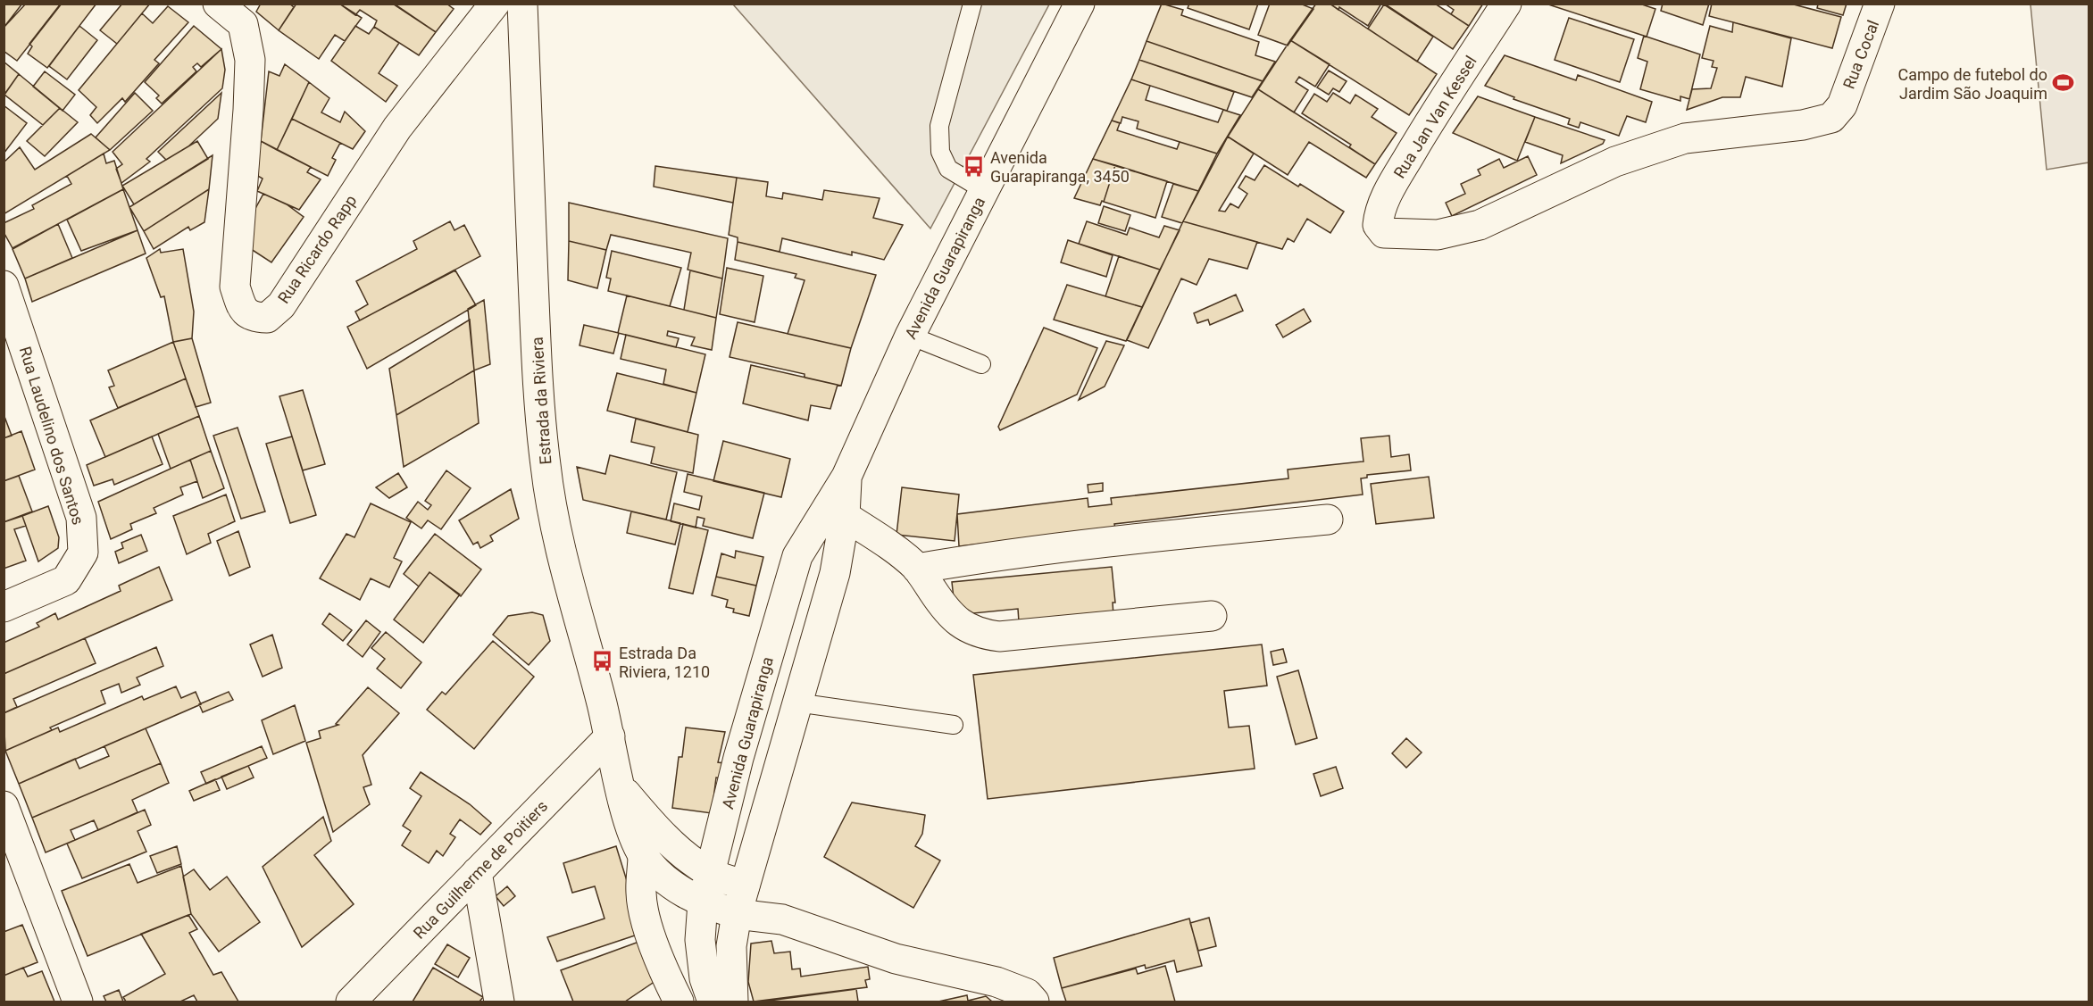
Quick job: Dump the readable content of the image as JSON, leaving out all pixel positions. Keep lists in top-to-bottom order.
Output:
{
  "streets": {
    "street": [
      "Rua Cocal",
      "Rua Jan Van Kessel",
      "Rua Ricardo Rapp",
      "Avenida Guarapiranga",
      "Estrada da Riviera",
      "Rua Laudelino dos Santos",
      "Rua Guilherme de Poitiers"
    ]
  },
  "crossings": [
    ["Rua Cocal", "Rua Jan Van Kessel"],
    ["Avenida Guarapiranga", "Estrada da Riviera"],
    ["Estrada da Riviera", "Rua Guilherme de Poitiers"]
  ],
  "places": {
    "sports": ["Campo de futebol do Jardim São Joaquim"],
    "bus stop": ["Avenida Guarapiranga, 3450", "Estrada Da Riviera, 1210"]
  }
}
